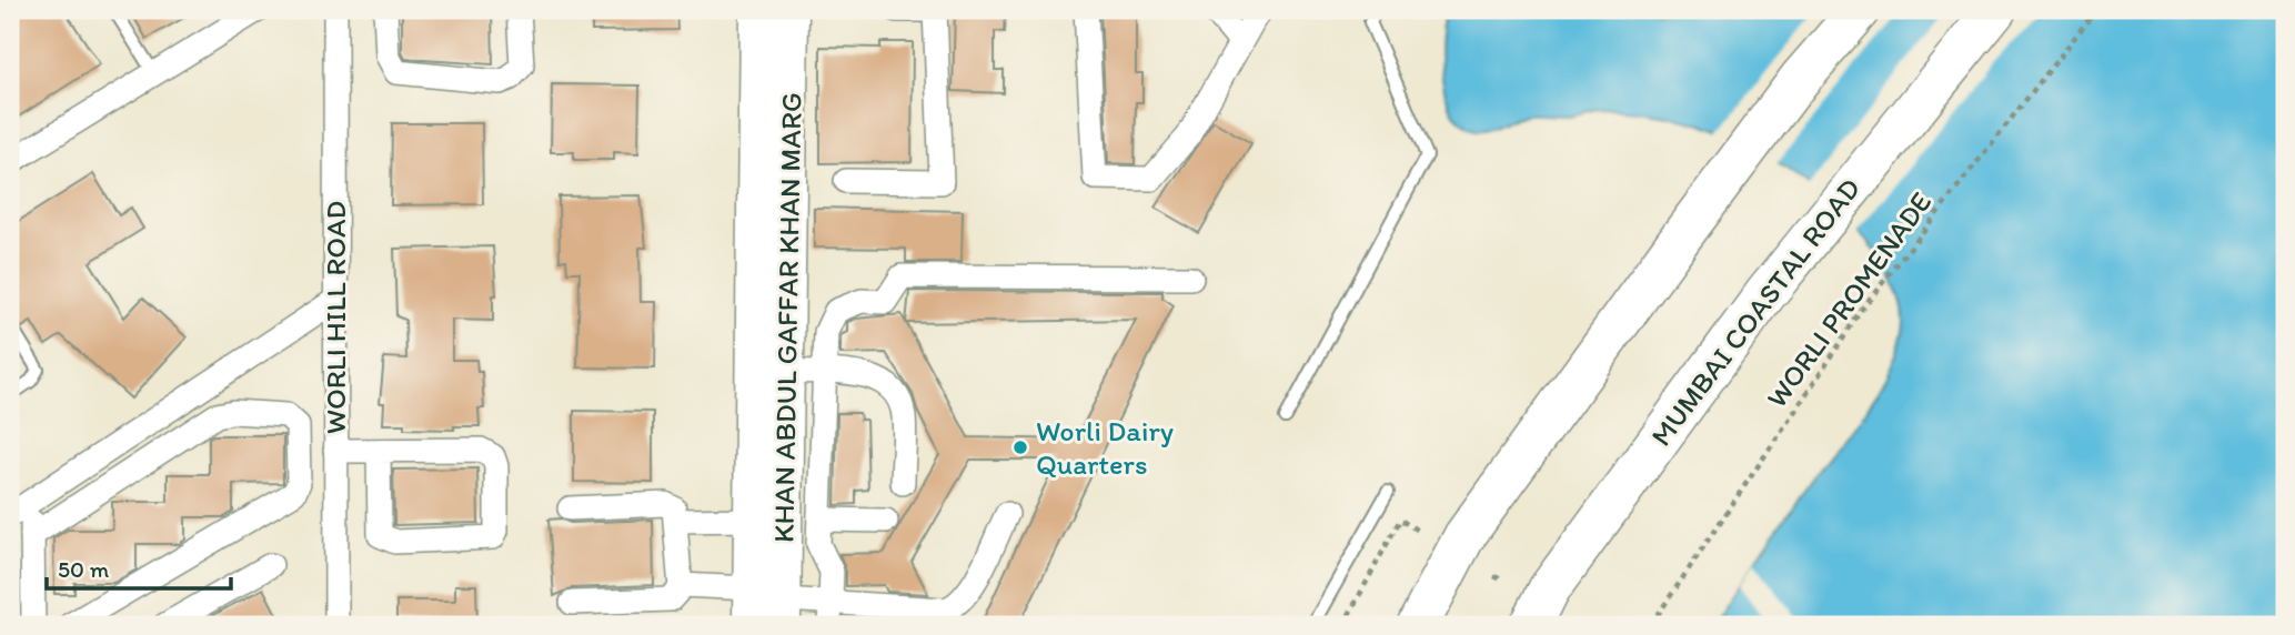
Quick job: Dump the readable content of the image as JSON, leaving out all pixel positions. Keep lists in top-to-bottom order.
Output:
{
  "streets": {
    "highway": ["MUMBAI COASTAL ROAD"],
    "main road": ["KHAN ABDUL GAFFAR KHAN MARG"],
    "street": ["WORLI HILL ROAD"],
    "path": ["WORLI PROMENADE"]
  },
  "places": ["Worli Dairy Quarters"],
  "scale_bar": "50 m"
}
